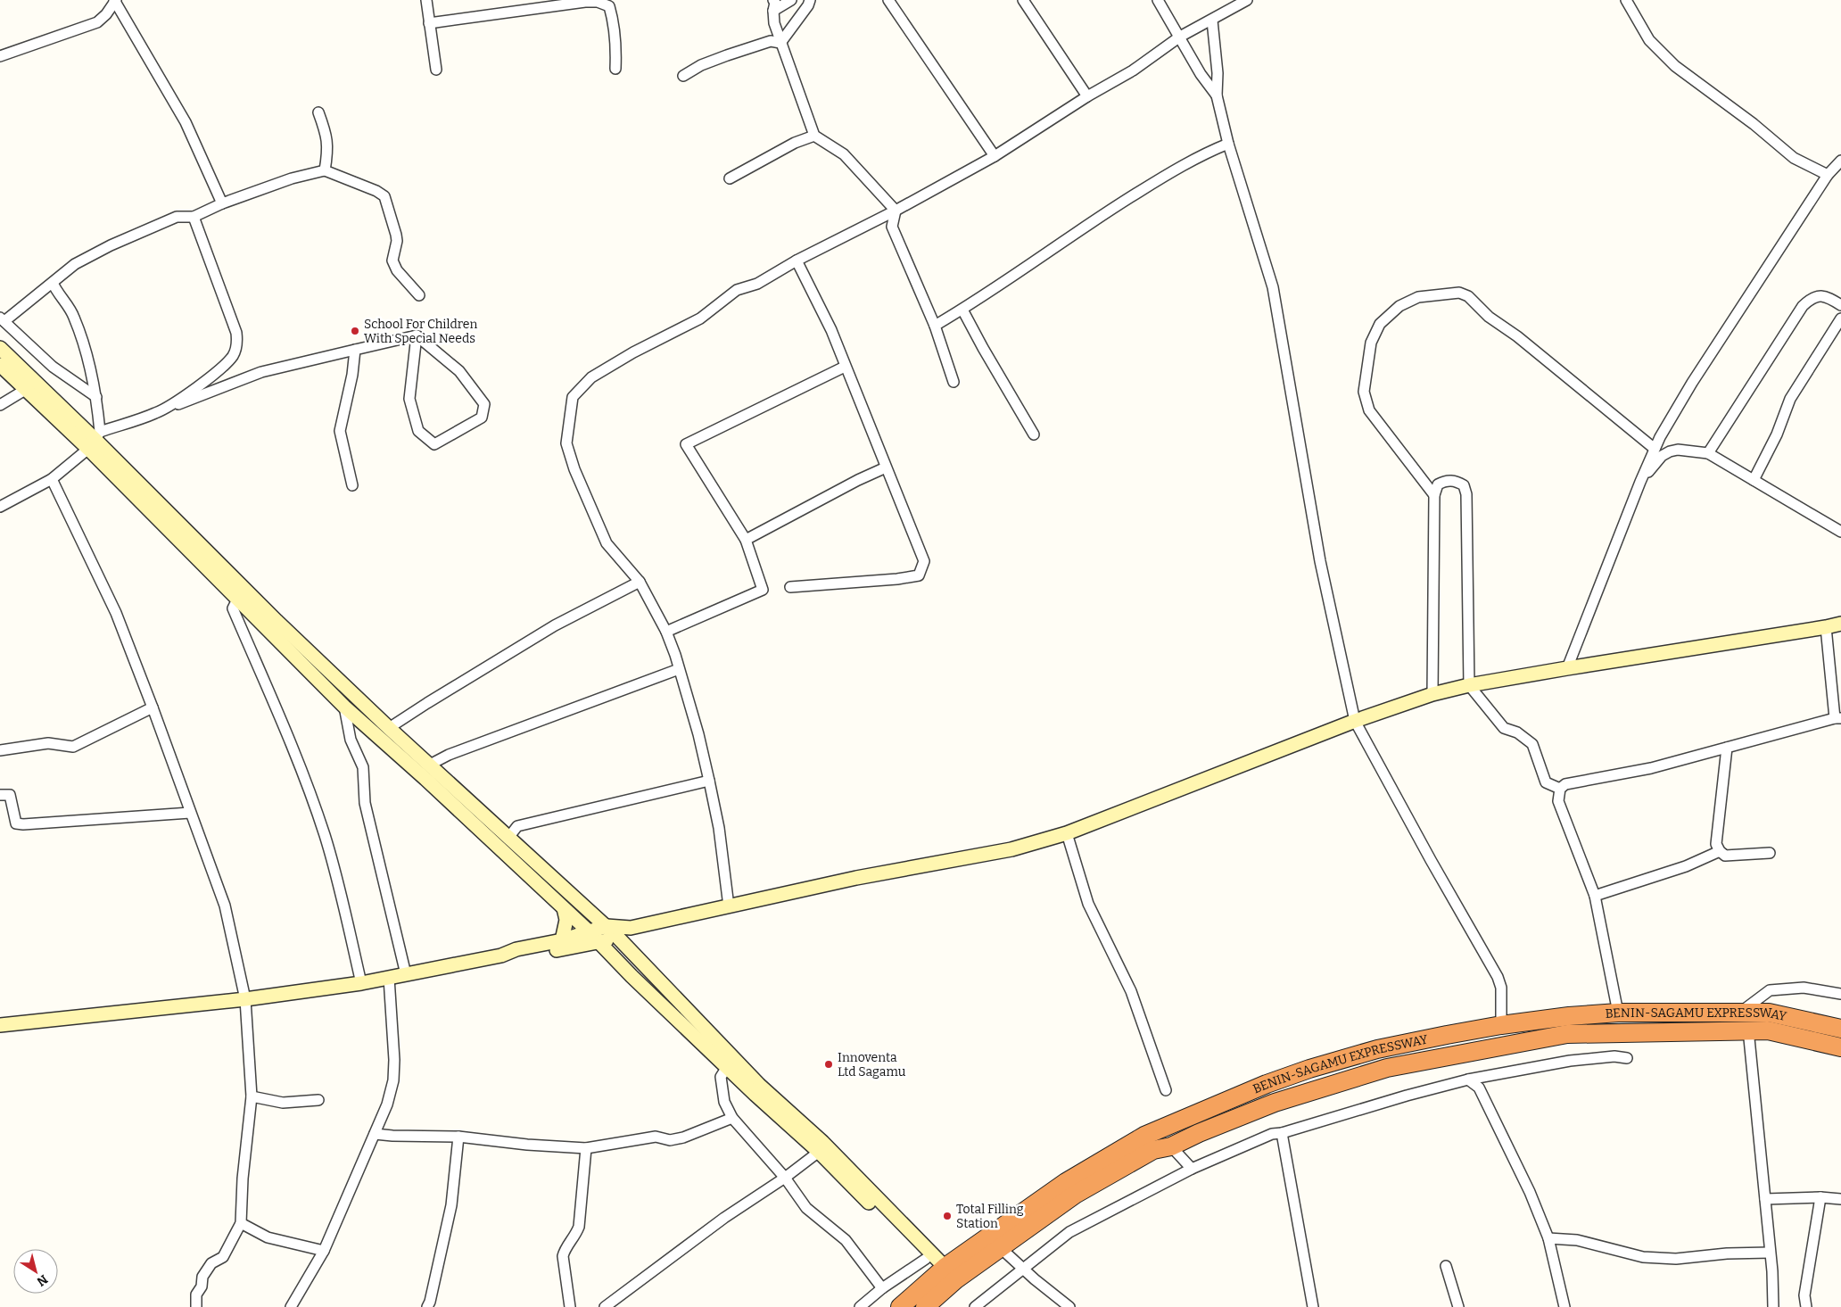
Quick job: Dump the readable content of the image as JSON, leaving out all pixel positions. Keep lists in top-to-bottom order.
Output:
{
  "streets": {
    "highway": ["BENIN-SAGAMU EXPRESSWAY"]
  },
  "places": ["School For Children With Special Needs", "Innoventa Ltd Sagamu", "Total Filling Station"],
  "north": "bottom right"
}
